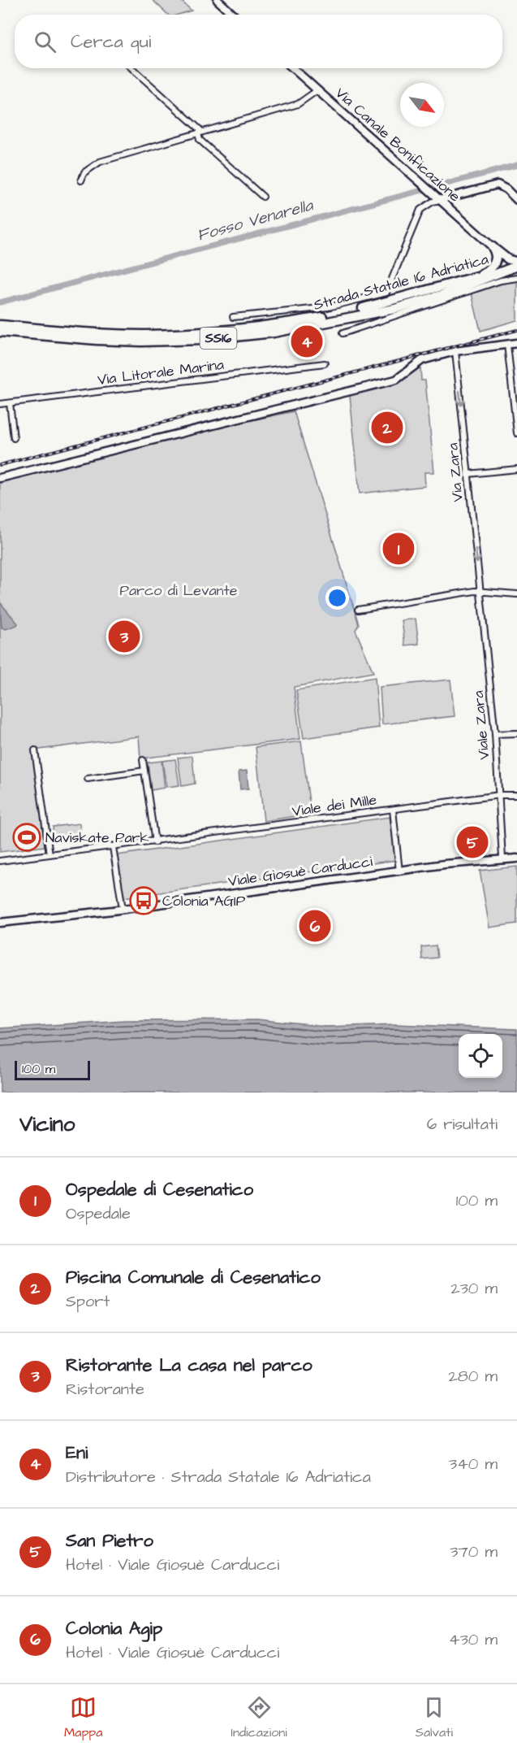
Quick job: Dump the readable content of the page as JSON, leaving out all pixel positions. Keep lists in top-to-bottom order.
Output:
{
  "streets": {
    "highway": ["Strada Statale 16 Adriatica", "SS16"],
    "street": [
      "Via Canale Bonificazione",
      "Via Litorale Marina",
      "Via Zara",
      "Viale Zara",
      "Viale dei Mille",
      "Viale Giosuè Carducci"
    ]
  },
  "crossings": [
    ["Via Zara", "Viale Zara"],
    ["Viale Zara", "Viale dei Mille"],
    ["Viale Zara", "Viale Giosuè Carducci"]
  ],
  "one_way": ["Via Zara"],
  "water": ["Fosso Venarella"],
  "parks": ["Parco di Levante"],
  "places": {
    "sports": ["Naviskate Park"],
    "bus stop": ["Colonia AGIP"]
  },
  "scale_bar": "100 m",
  "north": "bottom right",
  "page": {
    "search": "Cerca qui",
    "pins": [
      "4",
      "2",
      "1",
      "3",
      "5",
      "6"
    ],
    "scale": "100 m",
    "heading": ["Vicino", "6 risultati"],
    "list": [
      {
        "mark": "1",
        "name": "Ospedale di Cesenatico",
        "note": "Ospedale",
        "value": "100 m"
      },
      {
        "mark": "2",
        "name": "Piscina Comunale di Cesenatico",
        "note": "Sport",
        "value": "230 m"
      },
      {
        "mark": "3",
        "name": "Ristorante La casa nel parco",
        "note": "Ristorante",
        "value": "280 m"
      },
      {
        "mark": "4",
        "name": "Eni",
        "note": "Distributore · Strada Statale 16 Adriatica",
        "value": "340 m"
      },
      {
        "mark": "5",
        "name": "San Pietro",
        "note": "Hotel · Viale Giosuè Carducci",
        "value": "370 m"
      },
      {
        "mark": "6",
        "name": "Colonia Agip",
        "note": "Hotel · Viale Giosuè Carducci",
        "value": "430 m"
      }
    ],
    "nav": ["Mappa", "Indicazioni", "Salvati"]
  }
}
